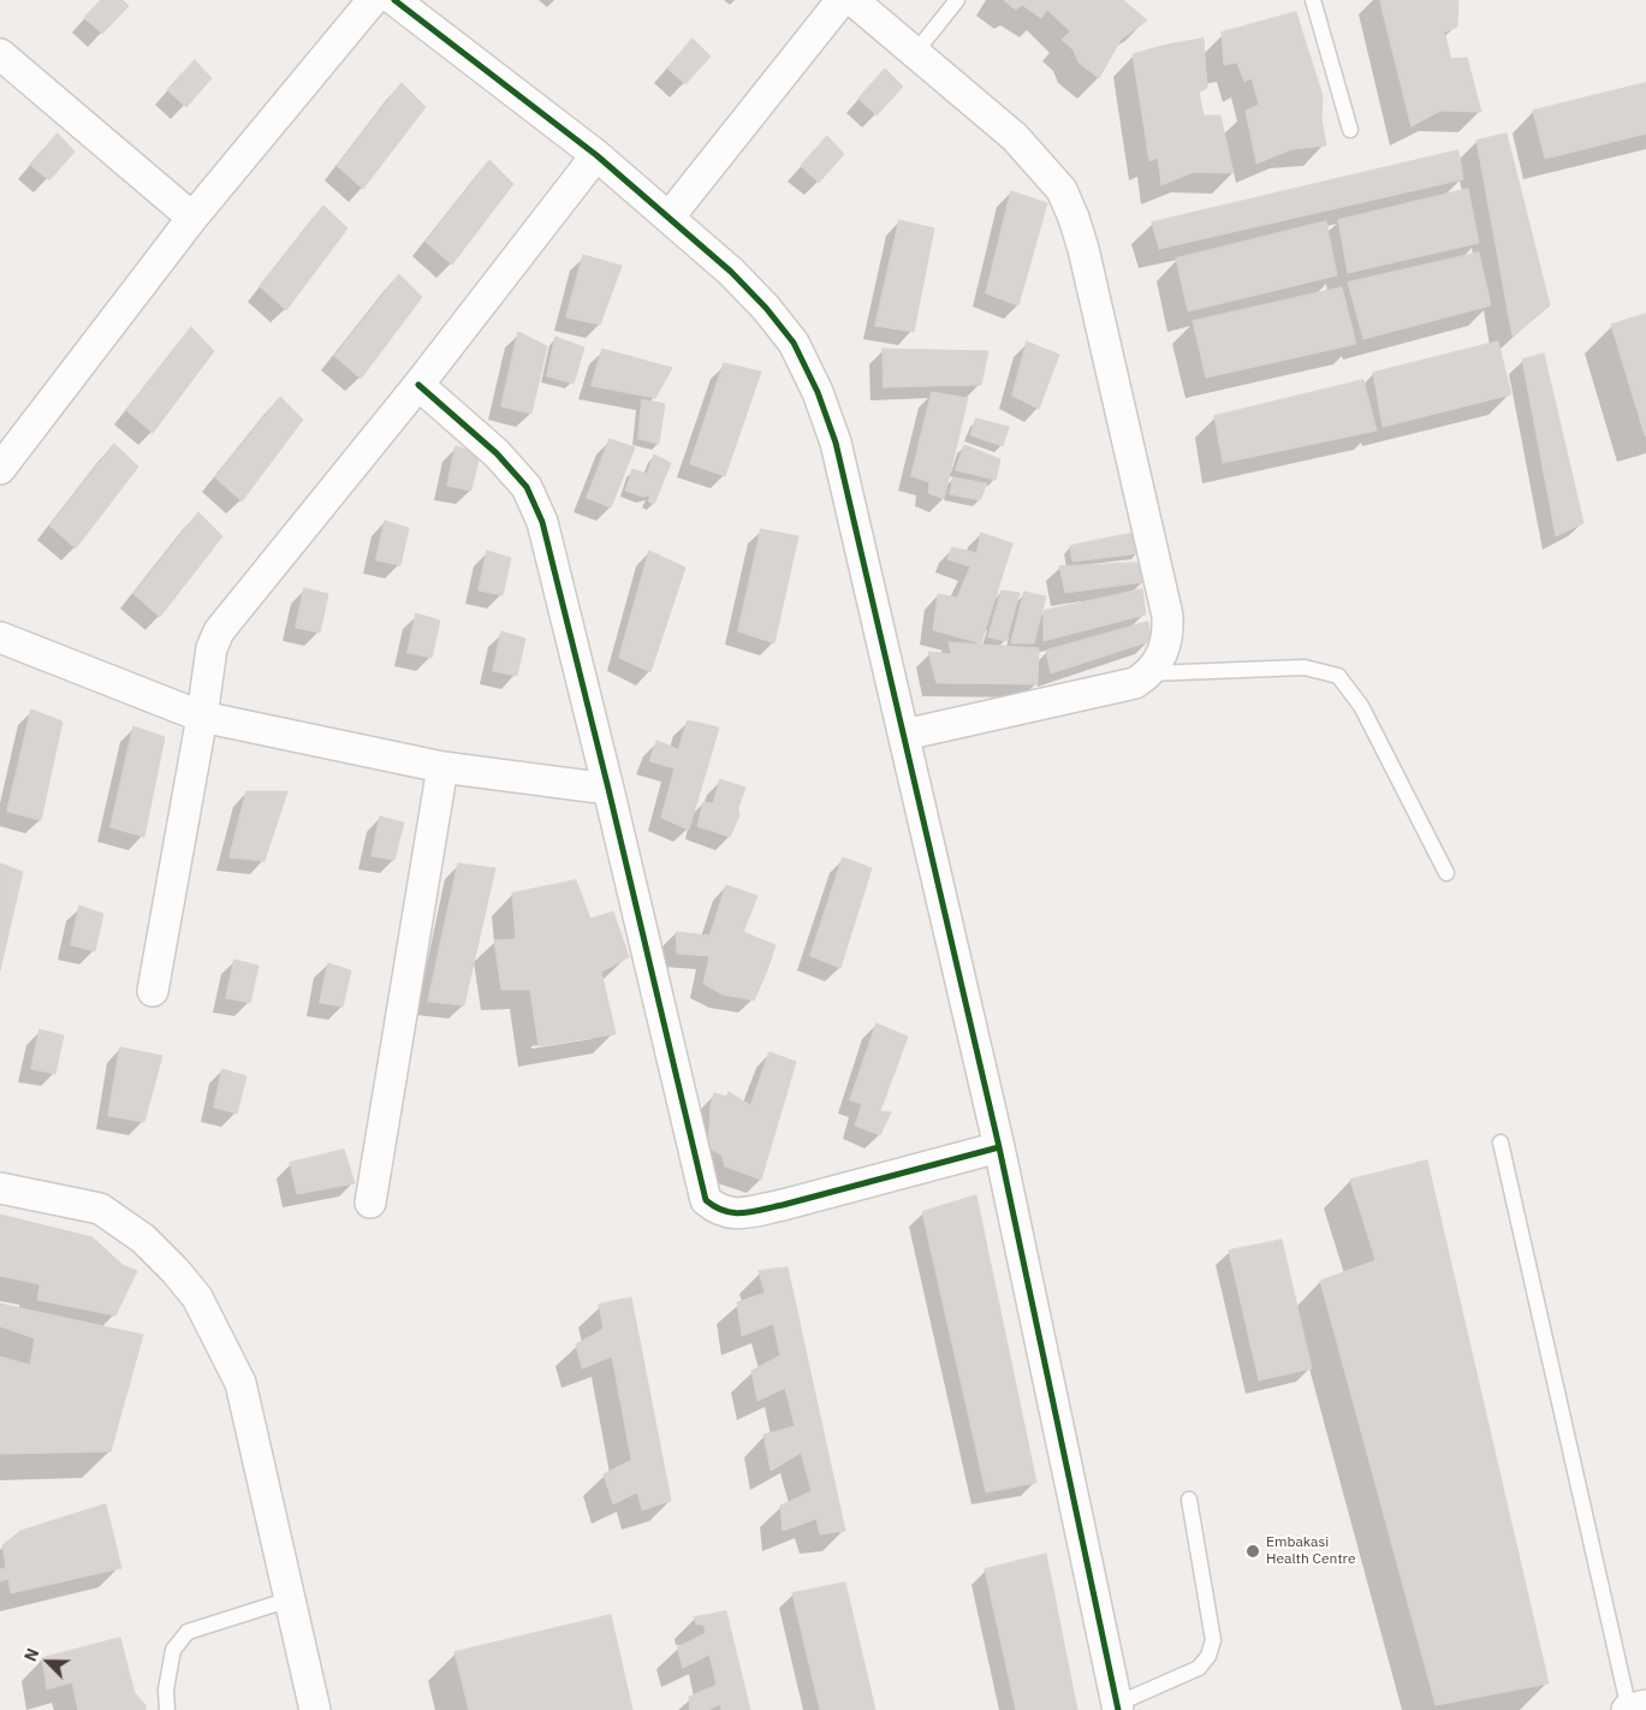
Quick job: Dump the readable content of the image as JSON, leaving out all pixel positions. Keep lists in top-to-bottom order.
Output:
{
  "places": ["Embakasi Health Centre"],
  "north": "top left"
}
